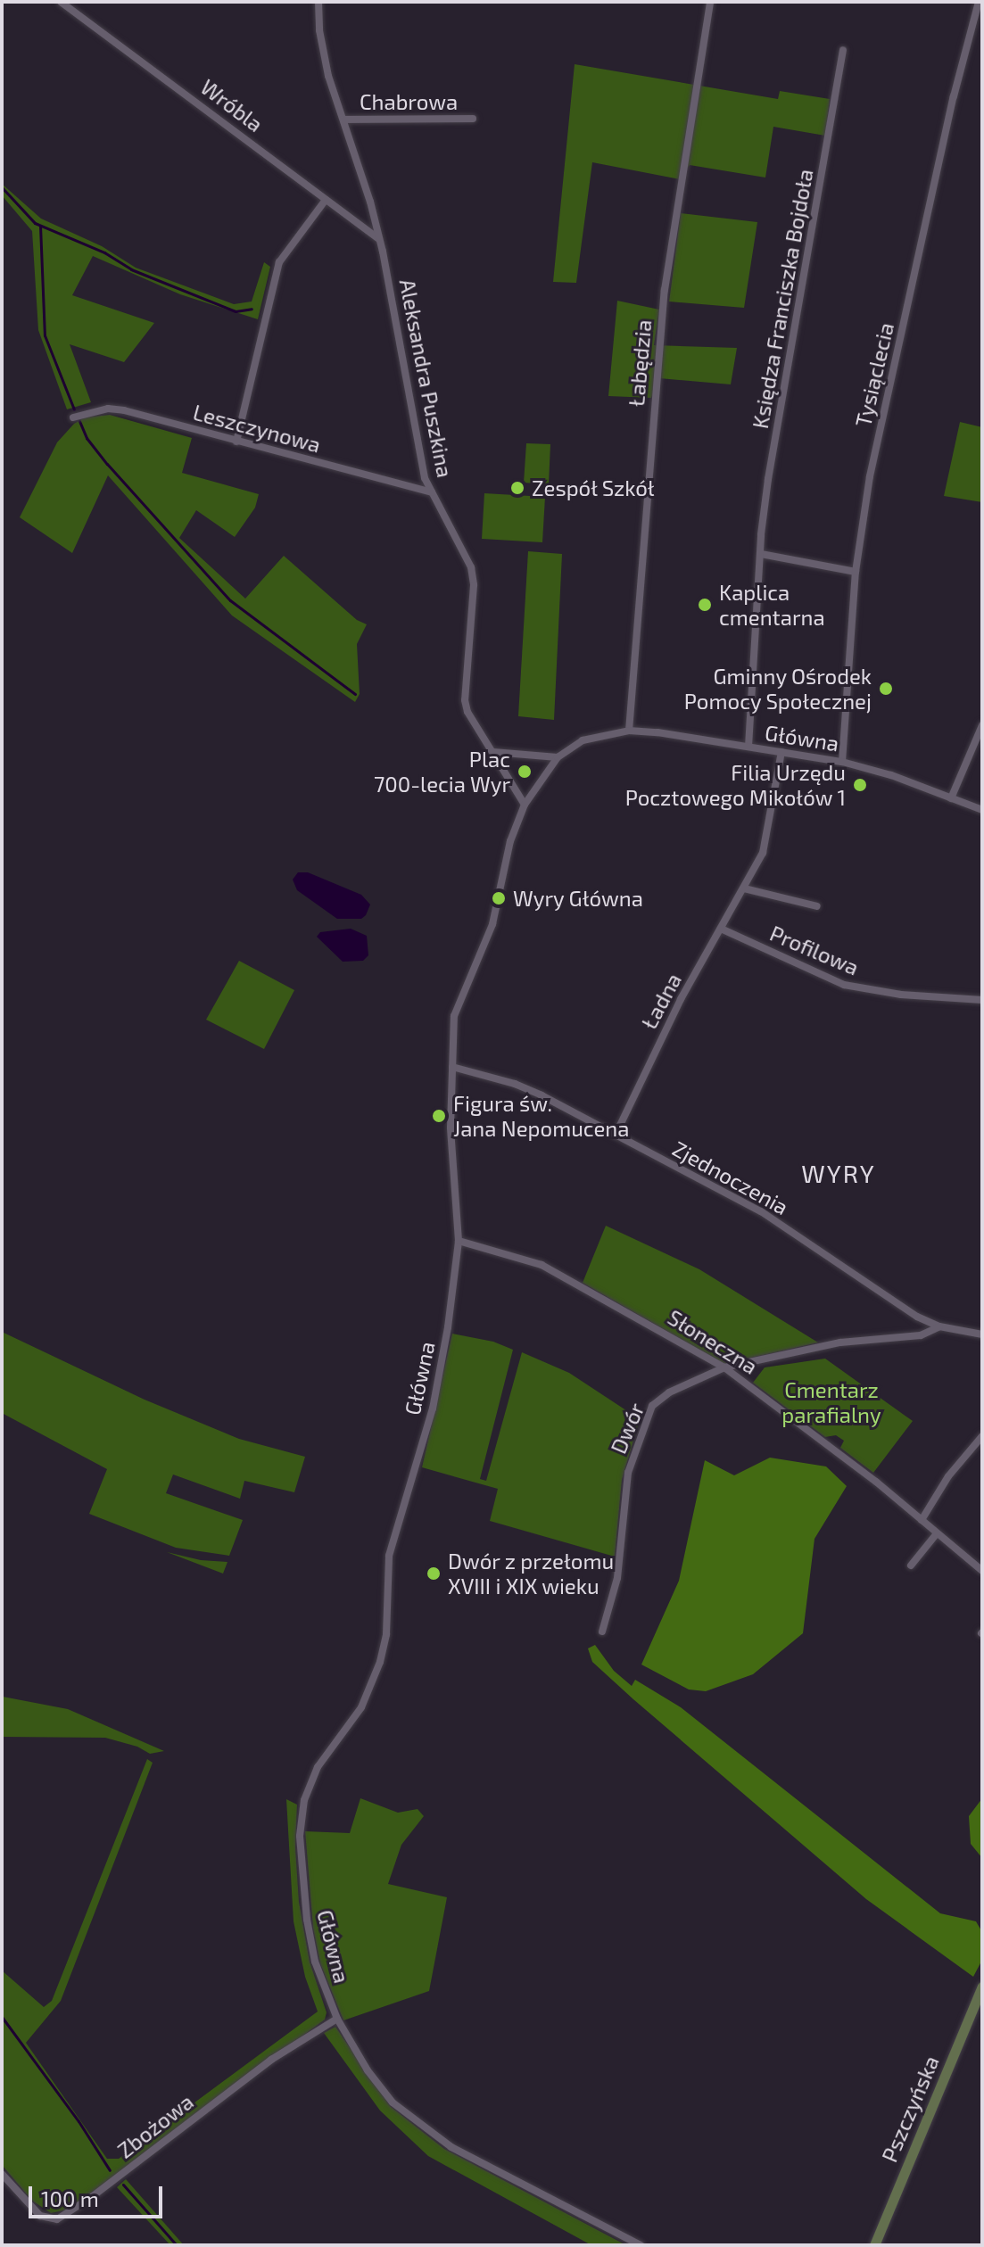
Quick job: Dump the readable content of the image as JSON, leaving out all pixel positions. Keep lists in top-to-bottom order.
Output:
{
  "streets": {
    "main road": ["Pszczyńska"],
    "street": [
      "Chabrowa",
      "Wróbla",
      "Księdza Franciszka Bojdoła",
      "Łabędzia",
      "Tysiąclecia",
      "Aleksandra Puszkina",
      "Leszczynowa",
      "Główna",
      "Profilowa",
      "Ładna",
      "Zjednoczenia",
      "Słoneczna",
      "Dwór",
      "Zbożowa"
    ]
  },
  "crossings": [
    ["Chabrowa", "Aleksandra Puszkina"],
    ["Wróbla", "Aleksandra Puszkina"],
    ["Księdza Franciszka Bojdoła", "Główna"],
    ["Łabędzia", "Główna"],
    ["Tysiąclecia", "Główna"],
    ["Aleksandra Puszkina", "Leszczynowa"],
    ["Aleksandra Puszkina", "Główna"],
    ["Główna", "Ładna"],
    ["Główna", "Zjednoczenia"],
    ["Główna", "Słoneczna"],
    ["Główna", "Zbożowa"],
    ["Profilowa", "Ładna"],
    ["Ładna", "Zjednoczenia"],
    ["Zjednoczenia", "Dwór"],
    ["Słoneczna", "Dwór"]
  ],
  "districts": ["WYRY"],
  "parks": ["Cmentarz parafialny"],
  "places": [
    "Zespół Szkół",
    "Kaplica cmentarna",
    "Gminny Ośrodek Pomocy Społecznej",
    "Plac 700-lecia Wyr",
    "Filia Urzędu Pocztowego Mikołów 1",
    "Wyry Główna",
    "Figura św. Jana Nepomucena",
    "Dwór z przełomu XVIII i XIX wieku"
  ],
  "scale_bar": "100 m"
}
